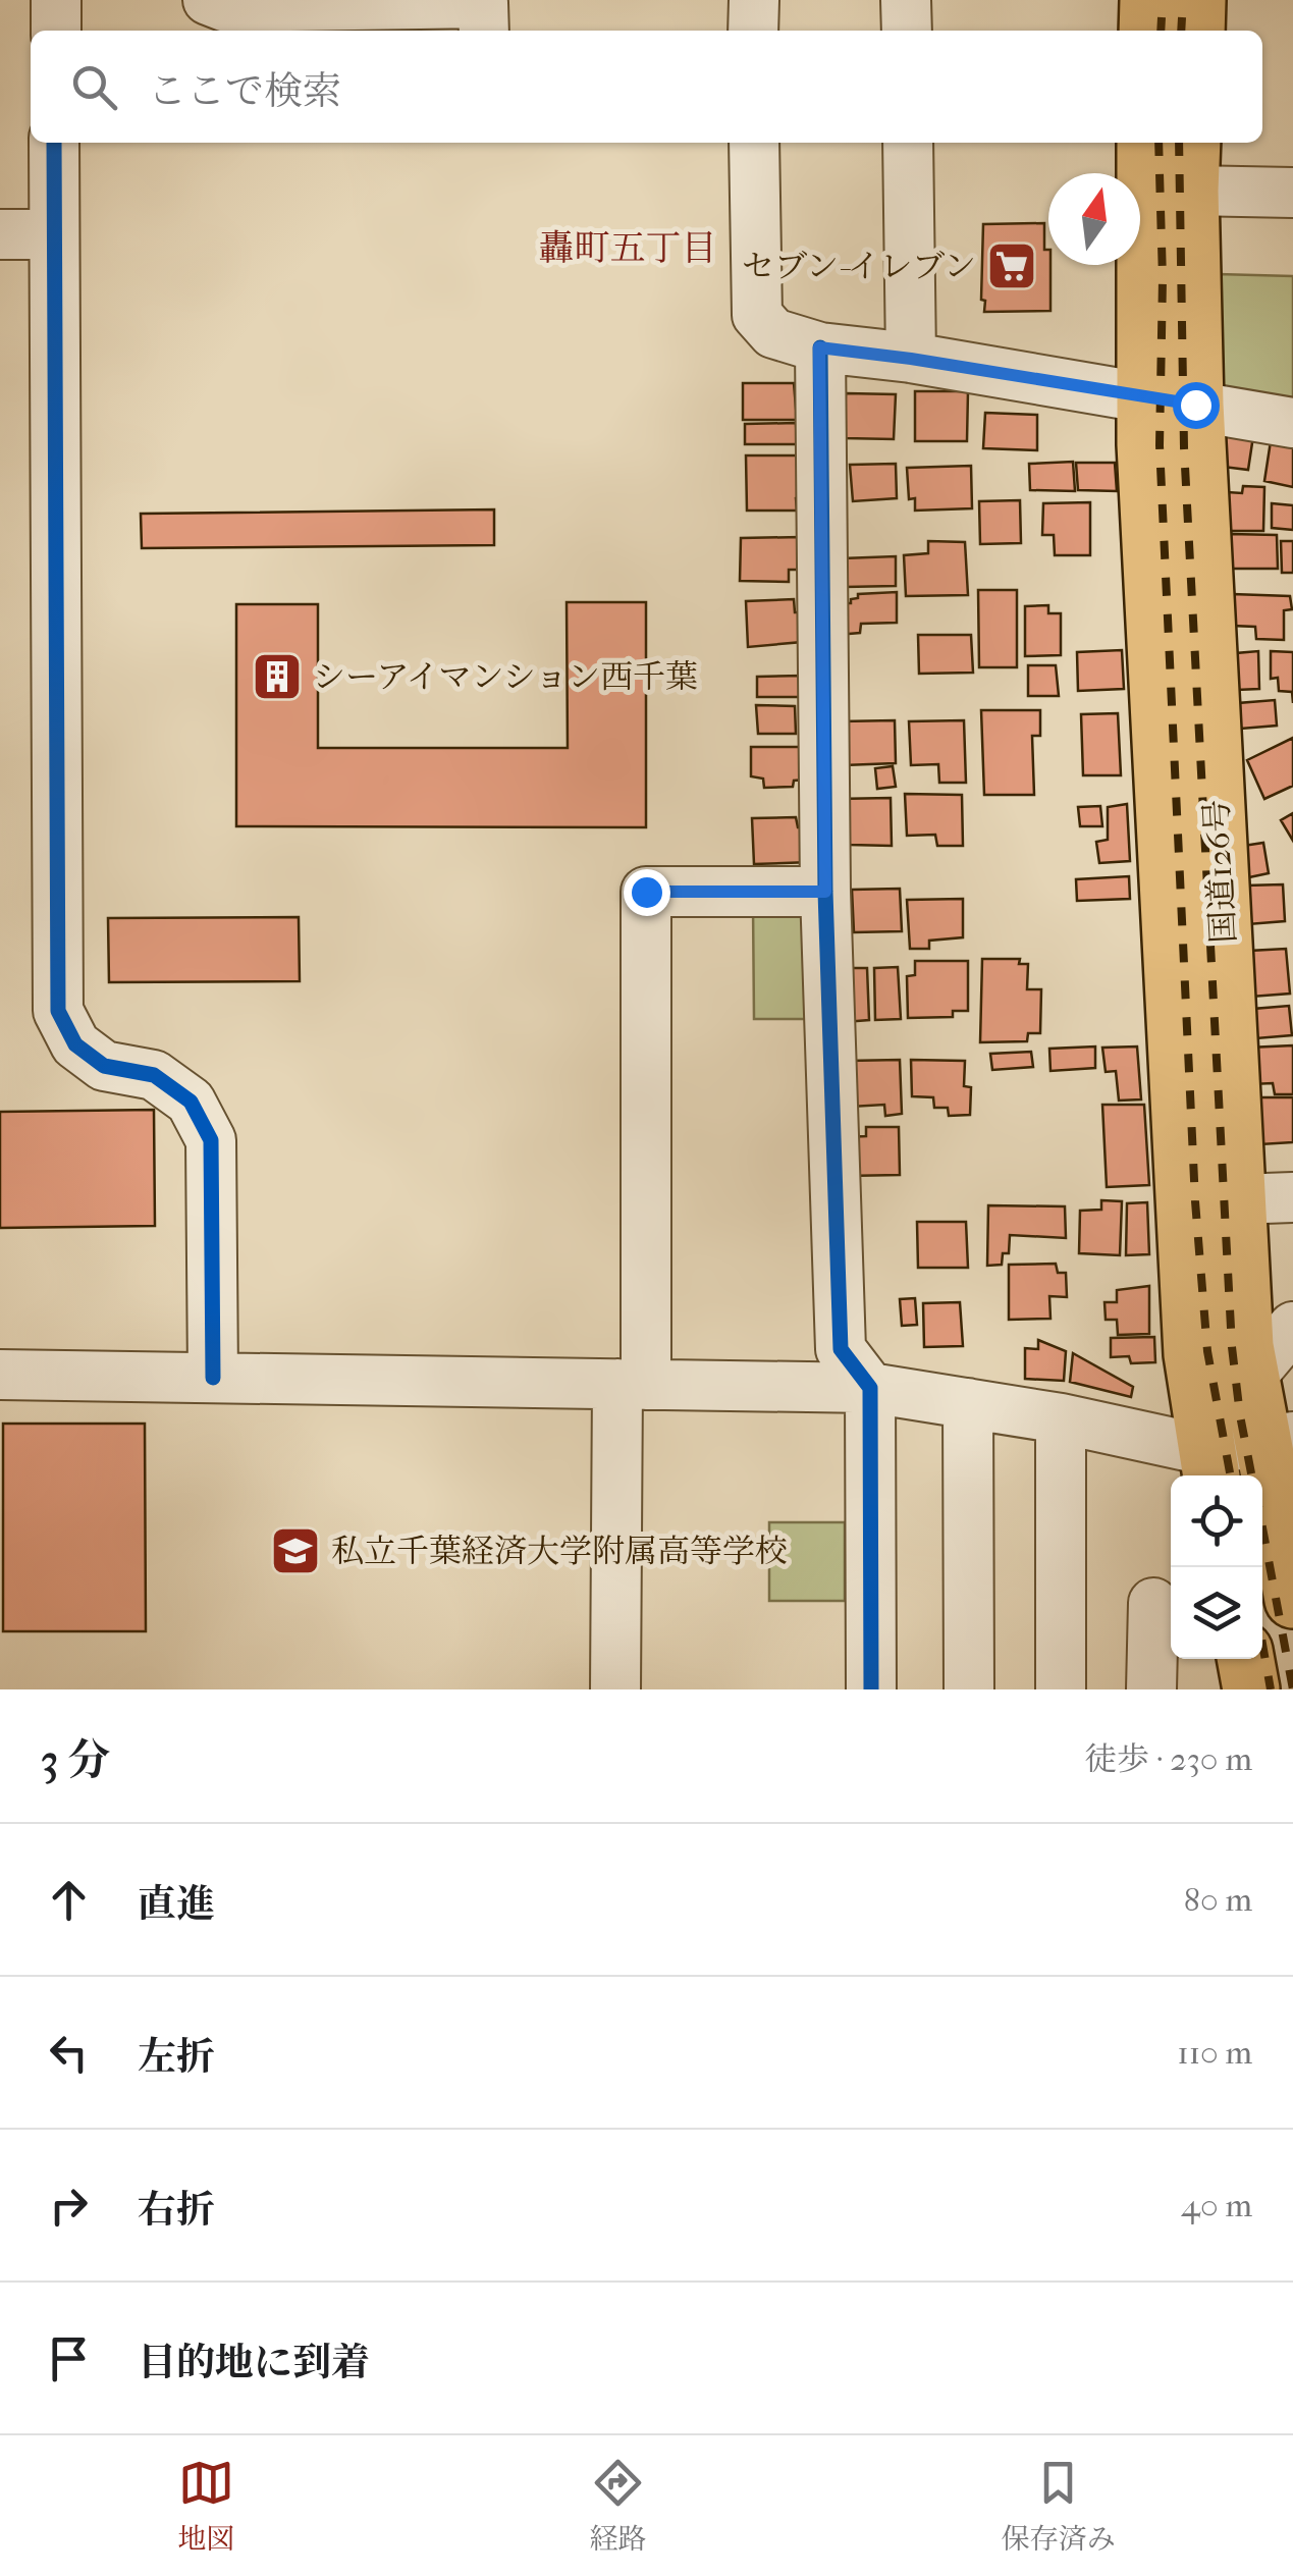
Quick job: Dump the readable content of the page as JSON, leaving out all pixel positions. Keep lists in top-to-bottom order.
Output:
{
  "streets": {
    "highway": ["国道126号"]
  },
  "districts": ["轟町五丁目"],
  "places": {
    "supermarket": ["セブン-イレブン"],
    "building": ["シーアイマンション西千葉"],
    "school or university": ["私立千葉経済大学附属高等学校"]
  },
  "north": "top",
  "page": {
    "search": "ここで検索",
    "heading": ["3 分", "徒歩 · 230 m"],
    "list": [
      ["直進", "80 m"],
      ["左折", "110 m"],
      ["右折", "40 m"],
      "目的地に到着"
    ],
    "nav": ["地図", "経路", "保存済み"]
  }
}
